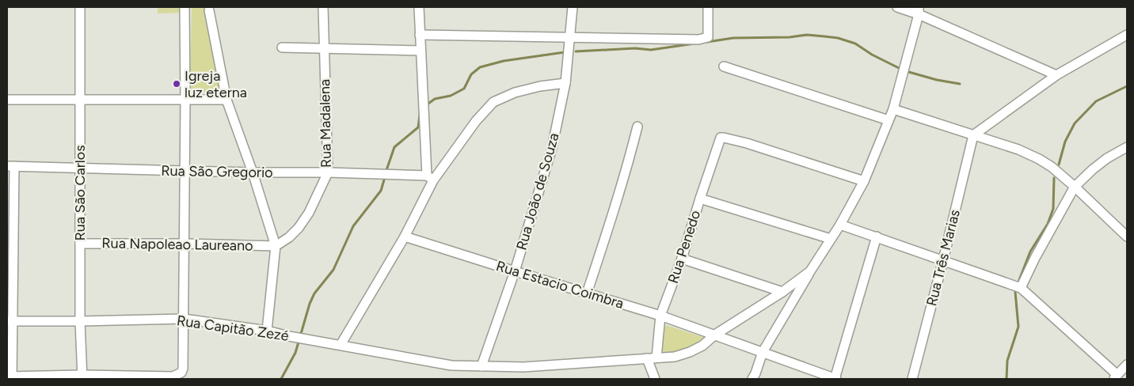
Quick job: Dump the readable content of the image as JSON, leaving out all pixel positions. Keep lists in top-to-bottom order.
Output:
{
  "streets": {
    "street": [
      "Rua Madalena",
      "Rua São Gregorio",
      "Rua João de Souza",
      "Rua São Carlos",
      "Rua Napoleao Laureano",
      "Rua Penedo",
      "Rua Três Marias",
      "Rua Estacio Coimbra",
      "Rua Capitão Zezé"
    ]
  },
  "crossings": [
    ["Rua Madalena", "Rua São Gregorio"],
    ["Rua Madalena", "Rua Napoleao Laureano"],
    ["Rua São Gregorio", "Rua São Carlos"],
    ["Rua João de Souza", "Rua Estacio Coimbra"],
    ["Rua João de Souza", "Rua Capitão Zezé"],
    ["Rua São Carlos", "Rua Napoleao Laureano"],
    ["Rua São Carlos", "Rua Capitão Zezé"],
    ["Rua Penedo", "Rua Estacio Coimbra"],
    ["Rua Penedo", "Rua Capitão Zezé"],
    ["Rua Estacio Coimbra", "Rua Capitão Zezé"]
  ],
  "places": ["Igreja luz eterna"]
}
